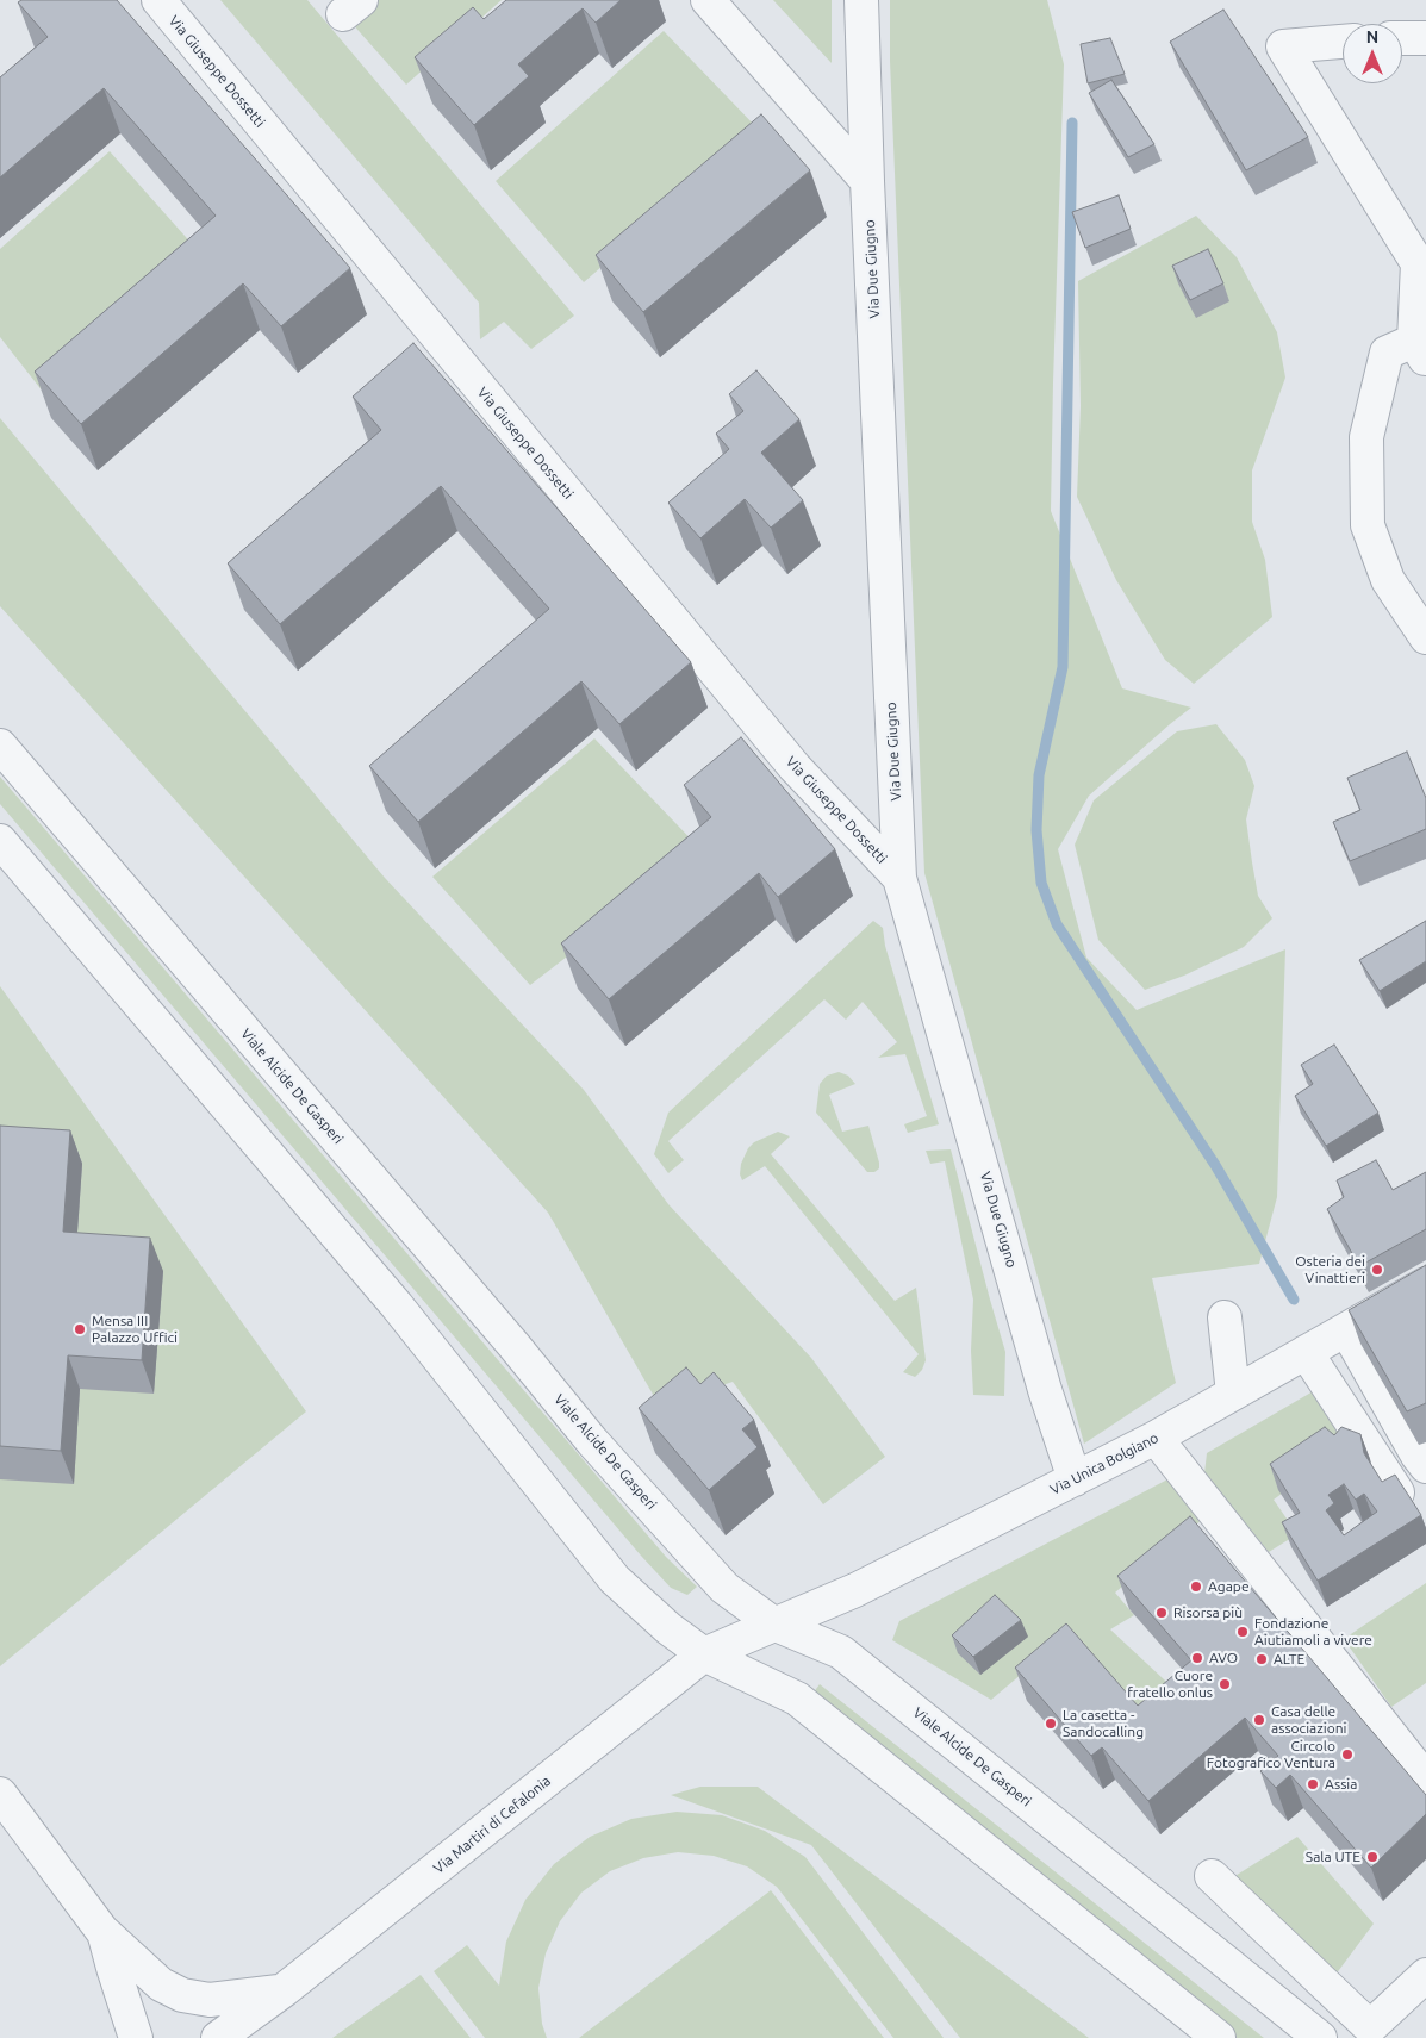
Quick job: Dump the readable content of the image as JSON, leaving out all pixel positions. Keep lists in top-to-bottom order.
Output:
{
  "streets": {
    "street": [
      "Via Giuseppe Dossetti",
      "Via Due Giugno",
      "Viale Alcide De Gasperi",
      "Via Unica Bolgiano",
      "Via Martiri di Cefalonia"
    ]
  },
  "crossings": [
    ["Via Giuseppe Dossetti", "Via Due Giugno"],
    ["Via Due Giugno", "Via Unica Bolgiano"],
    ["Viale Alcide De Gasperi", "Via Unica Bolgiano"],
    ["Viale Alcide De Gasperi", "Via Martiri di Cefalonia"],
    ["Via Unica Bolgiano", "Via Martiri di Cefalonia"]
  ],
  "places": [
    "Osteria dei Vinattieri",
    "Mensa III Palazzo Uffici",
    "Agape",
    "Risorsa più",
    "Fondazione Aiutiamoli a vivere",
    "AVO",
    "ALTE",
    "Cuore fratello onlus",
    "Casa delle associazioni",
    "La casetta - Sandocalling",
    "Circolo Fotografico Ventura",
    "Assia",
    "Sala UTE"
  ],
  "north": "top"
}
